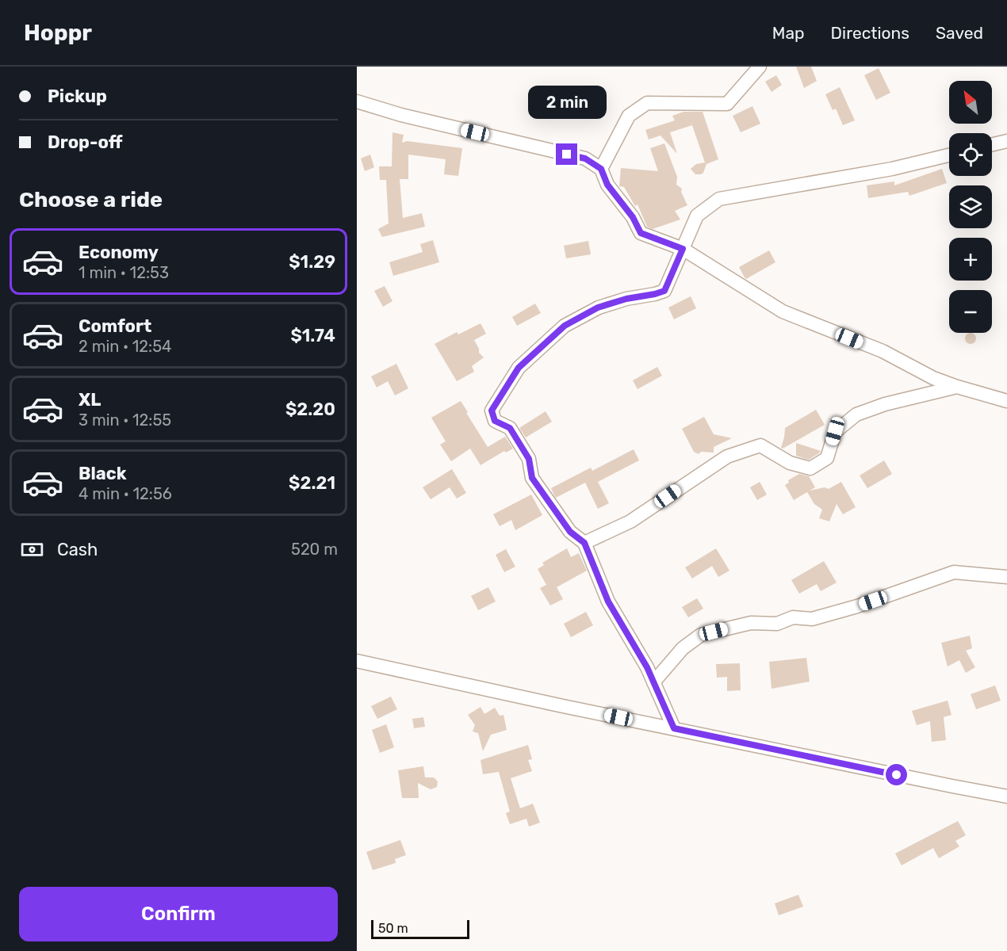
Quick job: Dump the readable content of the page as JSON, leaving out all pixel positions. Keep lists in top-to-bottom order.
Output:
{
  "scale_bar": "50 m",
  "north": "top left",
  "page": {
    "header": "Hoppr",
    "nav": ["Map", "Directions", "Saved"],
    "banner": ["Pickup", "Drop-off"],
    "map_buttons": ["+", "−"],
    "bubble": "2 min",
    "heading": "Choose a ride",
    "list": [
      {
        "name": "Economy",
        "note": "1 min · 12:53",
        "value": "$1.29"
      },
      {
        "name": "Comfort",
        "note": "2 min · 12:54",
        "value": "$1.74"
      },
      {
        "name": "XL",
        "note": "3 min · 12:55",
        "value": "$2.20"
      },
      {
        "name": "Black",
        "note": "4 min · 12:56",
        "value": "$2.21"
      }
    ],
    "pay": ["Cash", "520 m"],
    "buttons": "Confirm",
    "scale": "50 m"
  }
}
